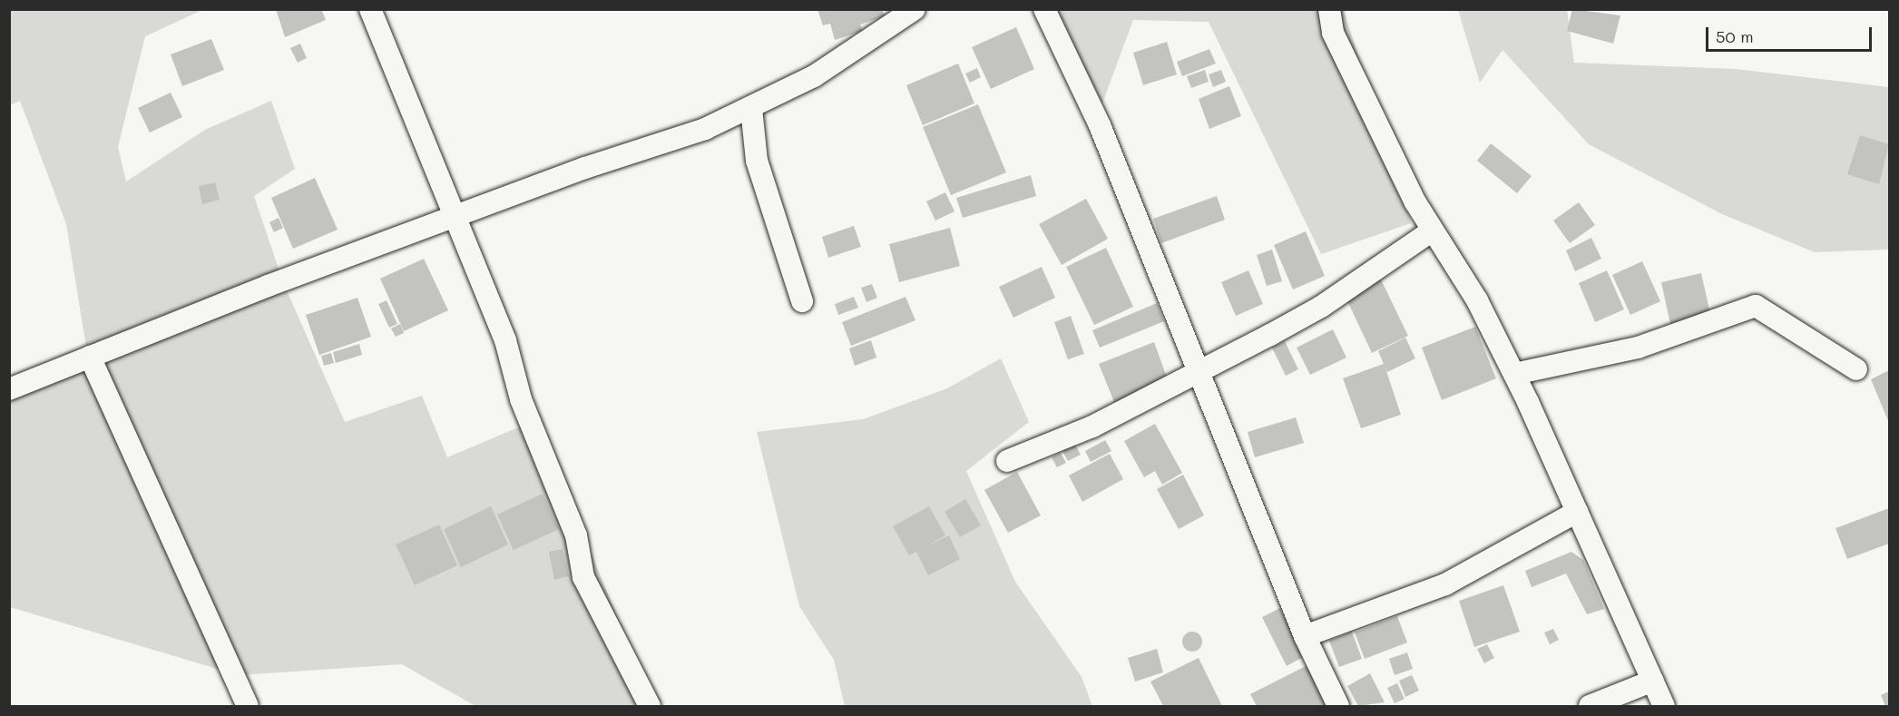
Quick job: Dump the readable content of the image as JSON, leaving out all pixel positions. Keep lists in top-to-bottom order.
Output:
{
  "scale_bar": "50 m"
}
